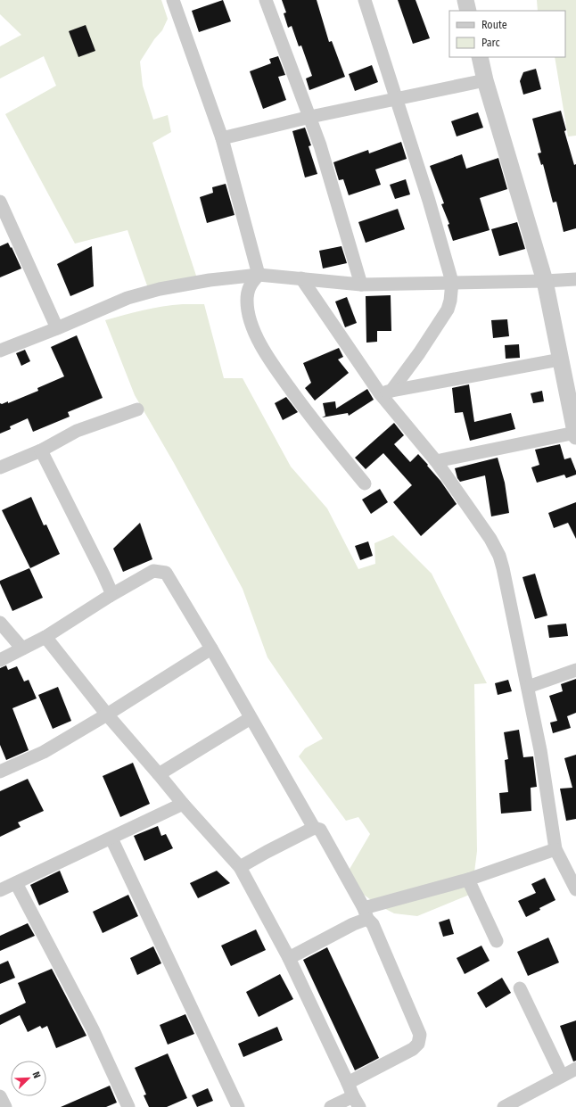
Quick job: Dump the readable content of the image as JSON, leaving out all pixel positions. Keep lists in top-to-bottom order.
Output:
{
  "legend": ["Route", "Parc"],
  "north": "top right"
}
